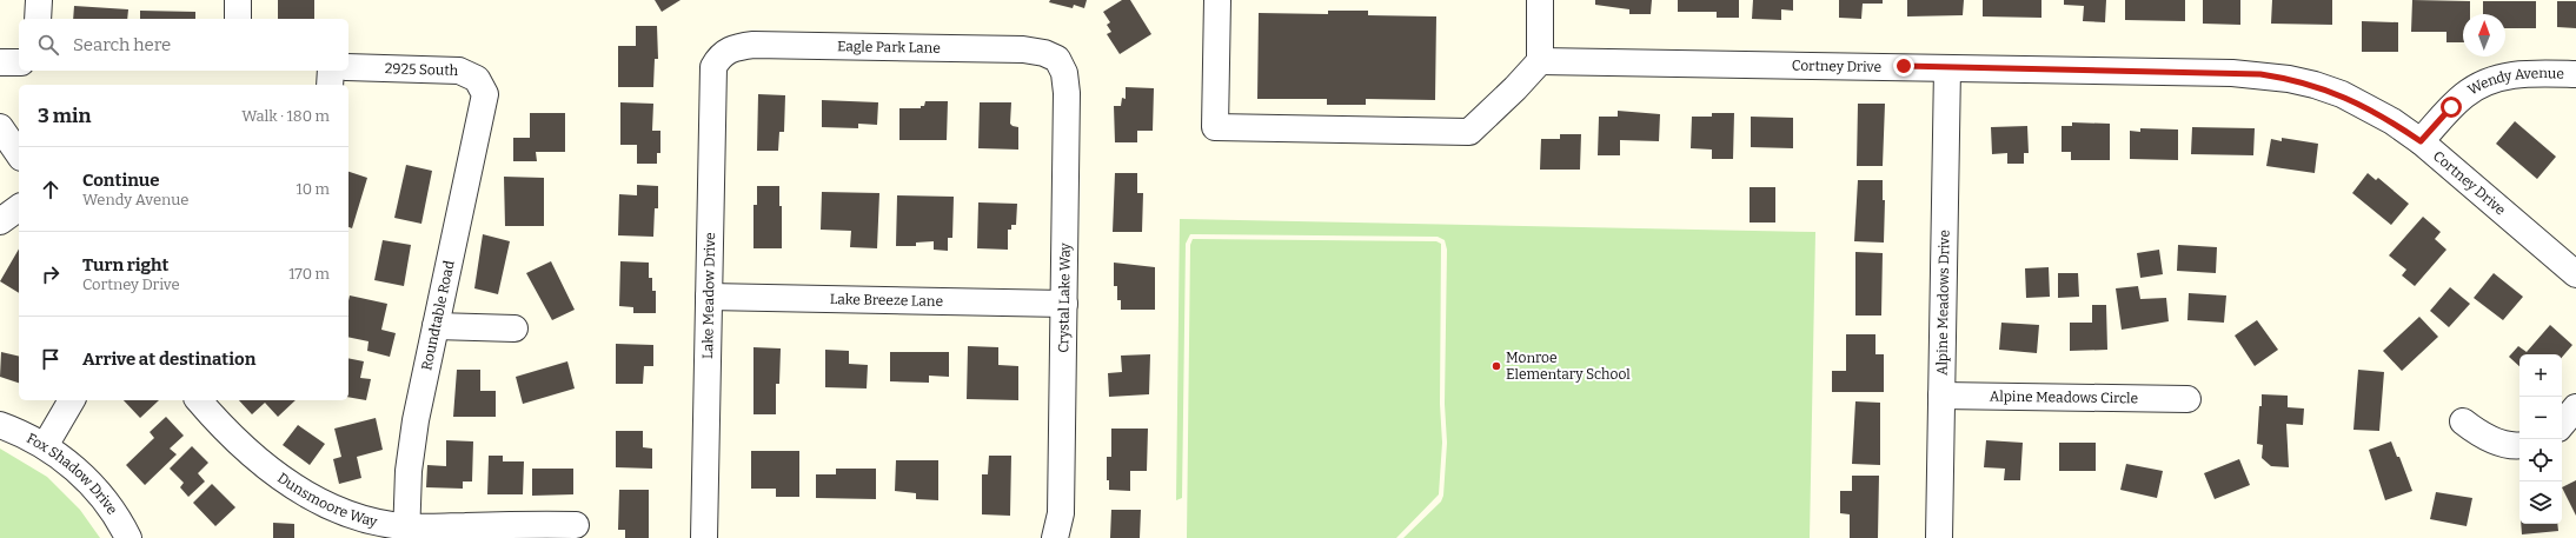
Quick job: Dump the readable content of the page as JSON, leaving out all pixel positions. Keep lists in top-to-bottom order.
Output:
{
  "streets": {
    "street": [
      "Eagle Park Lane",
      "Cortney Drive",
      "2925 South",
      "Wendy Avenue",
      "Lake Meadow Drive",
      "Crystal Lake Way",
      "Lake Breeze Lane",
      "Alpine Meadows Drive",
      "Roundtable Road",
      "Alpine Meadows Circle",
      "Fox Shadow Drive",
      "Dunsmoore Way"
    ]
  },
  "crossings": [
    ["Eagle Park Lane", "Lake Meadow Drive"],
    ["Eagle Park Lane", "Crystal Lake Way"],
    ["Cortney Drive", "Wendy Avenue"],
    ["Cortney Drive", "Alpine Meadows Drive"],
    ["2925 South", "Roundtable Road"],
    ["Lake Meadow Drive", "Lake Breeze Lane"],
    ["Crystal Lake Way", "Lake Breeze Lane"],
    ["Alpine Meadows Drive", "Alpine Meadows Circle"],
    ["Roundtable Road", "Dunsmoore Way"]
  ],
  "places": ["Monroe Elementary School"],
  "north": "top",
  "page": {
    "search": "Search here",
    "heading": ["3 min", "Walk · 180 m"],
    "list": [
      ["Continue", "Wendy Avenue", "10 m"],
      ["Turn right", "Cortney Drive", "170 m"],
      "Arrive at destination"
    ],
    "map_buttons": ["+", "−"]
  }
}
